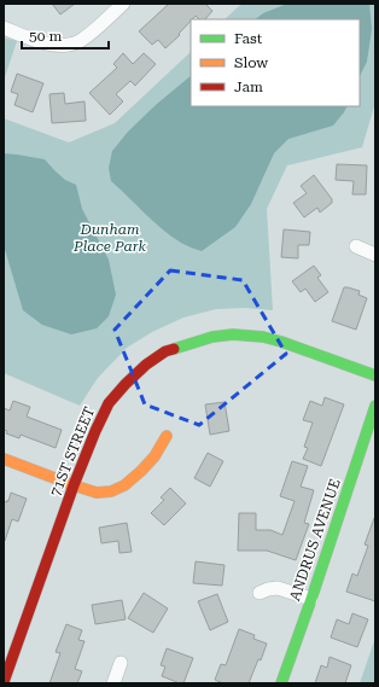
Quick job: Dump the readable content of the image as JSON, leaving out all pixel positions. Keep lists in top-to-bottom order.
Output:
{
  "streets": {
    "street": ["71ST STREET", "ANDRUS AVENUE"]
  },
  "parks": ["Dunham Place Park"],
  "legend": ["Fast", "Slow", "Jam"],
  "scale_bar": "50 m"
}
